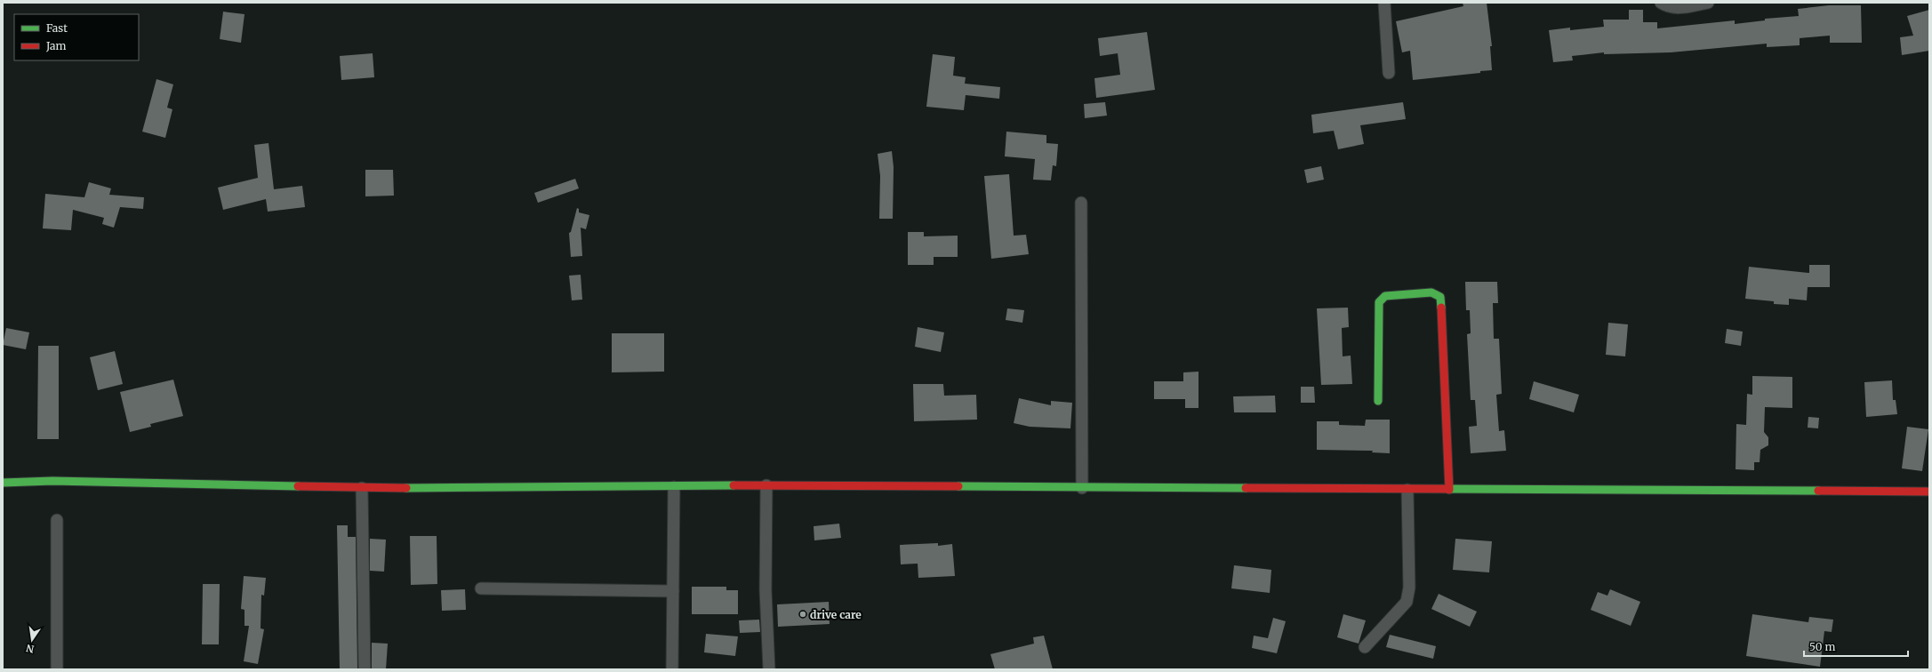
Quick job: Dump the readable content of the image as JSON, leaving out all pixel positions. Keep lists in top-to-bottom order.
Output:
{
  "places": ["drive care"],
  "legend": ["Fast", "Jam"],
  "scale_bar": "50 m",
  "north": "bottom"
}
